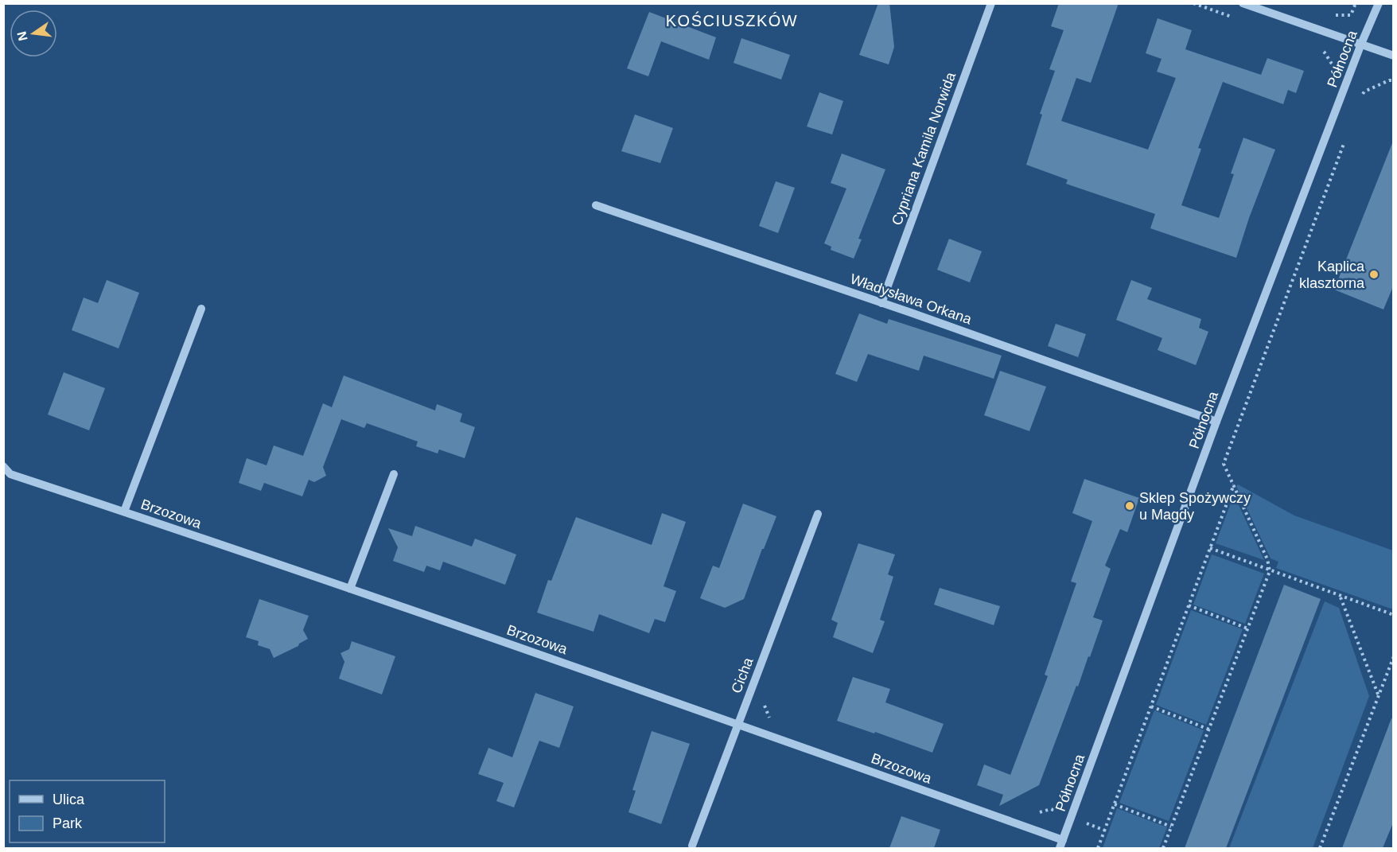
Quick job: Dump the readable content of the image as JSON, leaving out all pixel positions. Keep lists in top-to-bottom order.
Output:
{
  "streets": {
    "street": [
      "Północna",
      "Cypriana Kamila Norwida",
      "Władysława Orkana",
      "Brzozowa",
      "Cicha"
    ]
  },
  "crossings": [
    ["Północna", "Władysława Orkana"],
    ["Północna", "Brzozowa"],
    ["Cypriana Kamila Norwida", "Władysława Orkana"],
    ["Brzozowa", "Cicha"]
  ],
  "districts": ["KOŚCIUSZKÓW"],
  "places": ["Kaplica klasztorna", "Sklep Spożywczy u Magdy"],
  "legend": ["Ulica", "Park"],
  "north": "left"
}
